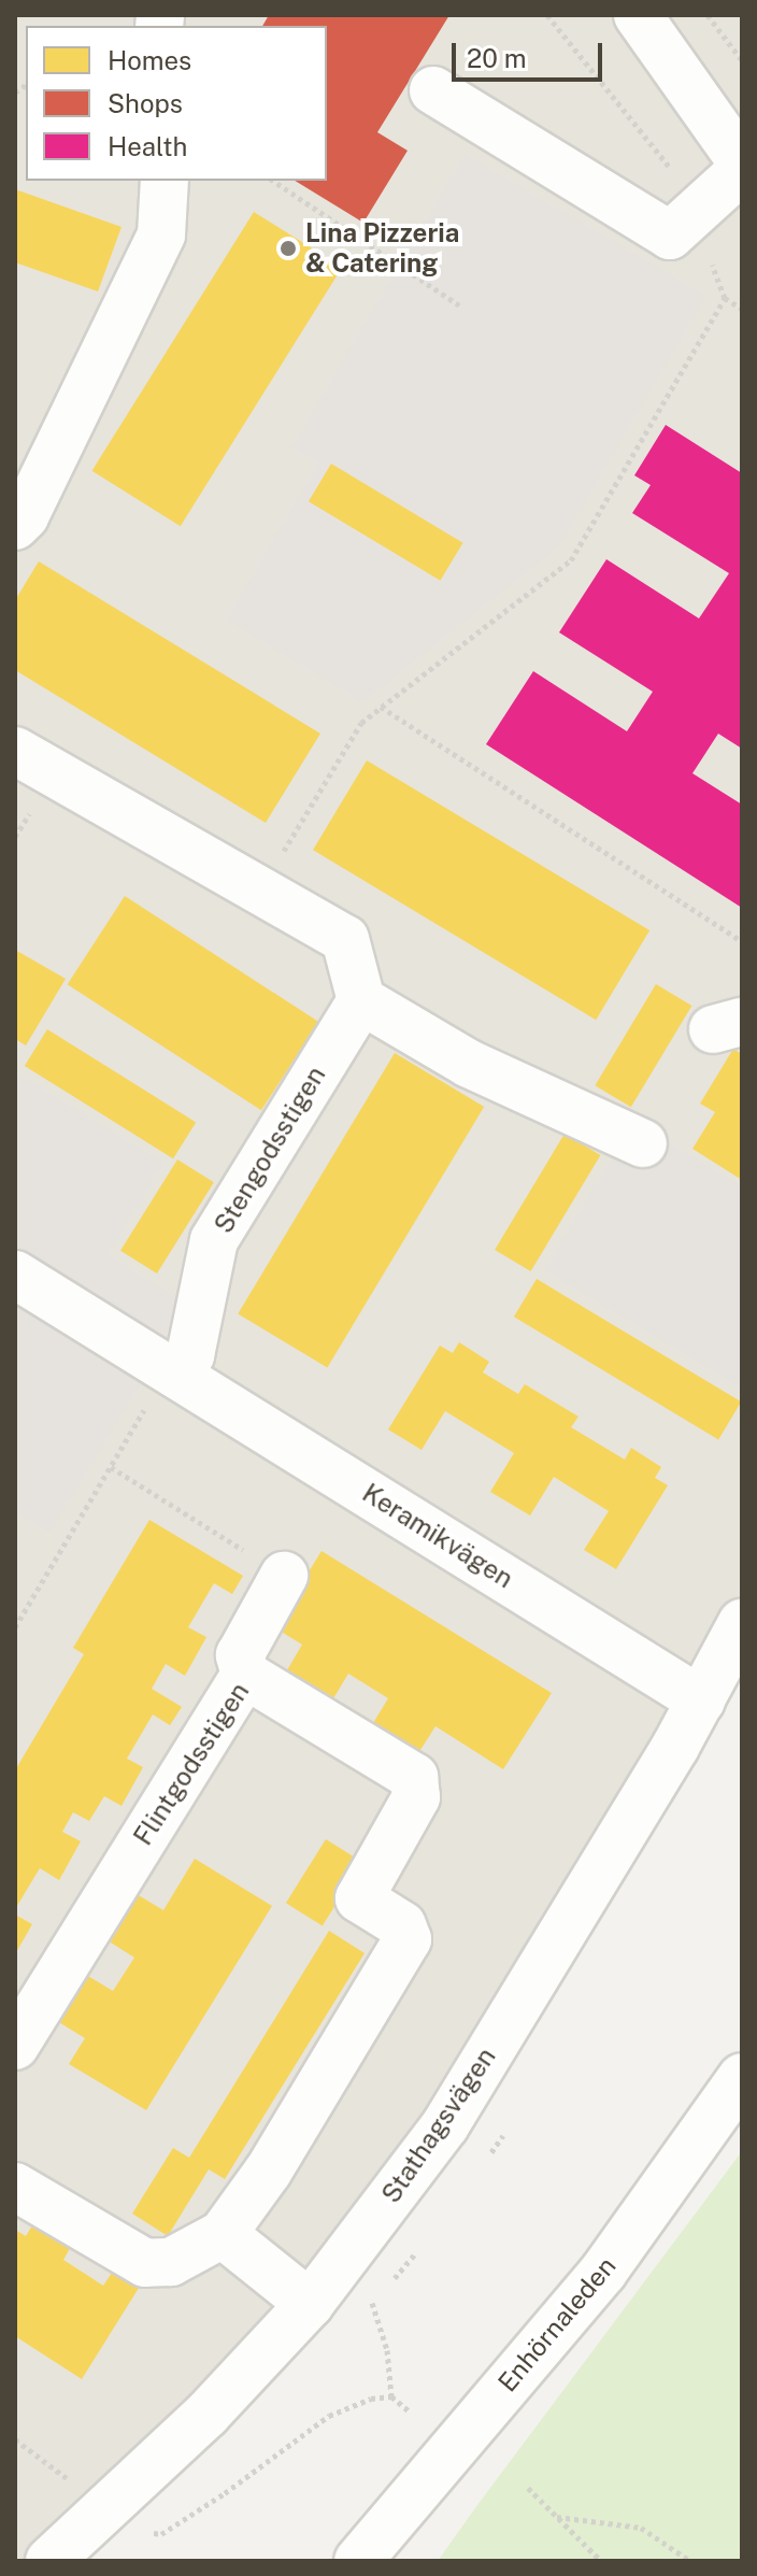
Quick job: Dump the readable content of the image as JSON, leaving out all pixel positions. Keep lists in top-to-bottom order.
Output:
{
  "streets": {
    "street": [
      "Stengodsstigen",
      "Keramikvägen",
      "Flintgodsstigen",
      "Stathagsvägen",
      "Enhörnaleden"
    ]
  },
  "crossings": [
    ["Stengodsstigen", "Keramikvägen"],
    ["Keramikvägen", "Stathagsvägen"]
  ],
  "places": ["Lina Pizzeria & Catering"],
  "legend": ["Homes", "Shops", "Health"],
  "scale_bar": "20 m"
}
